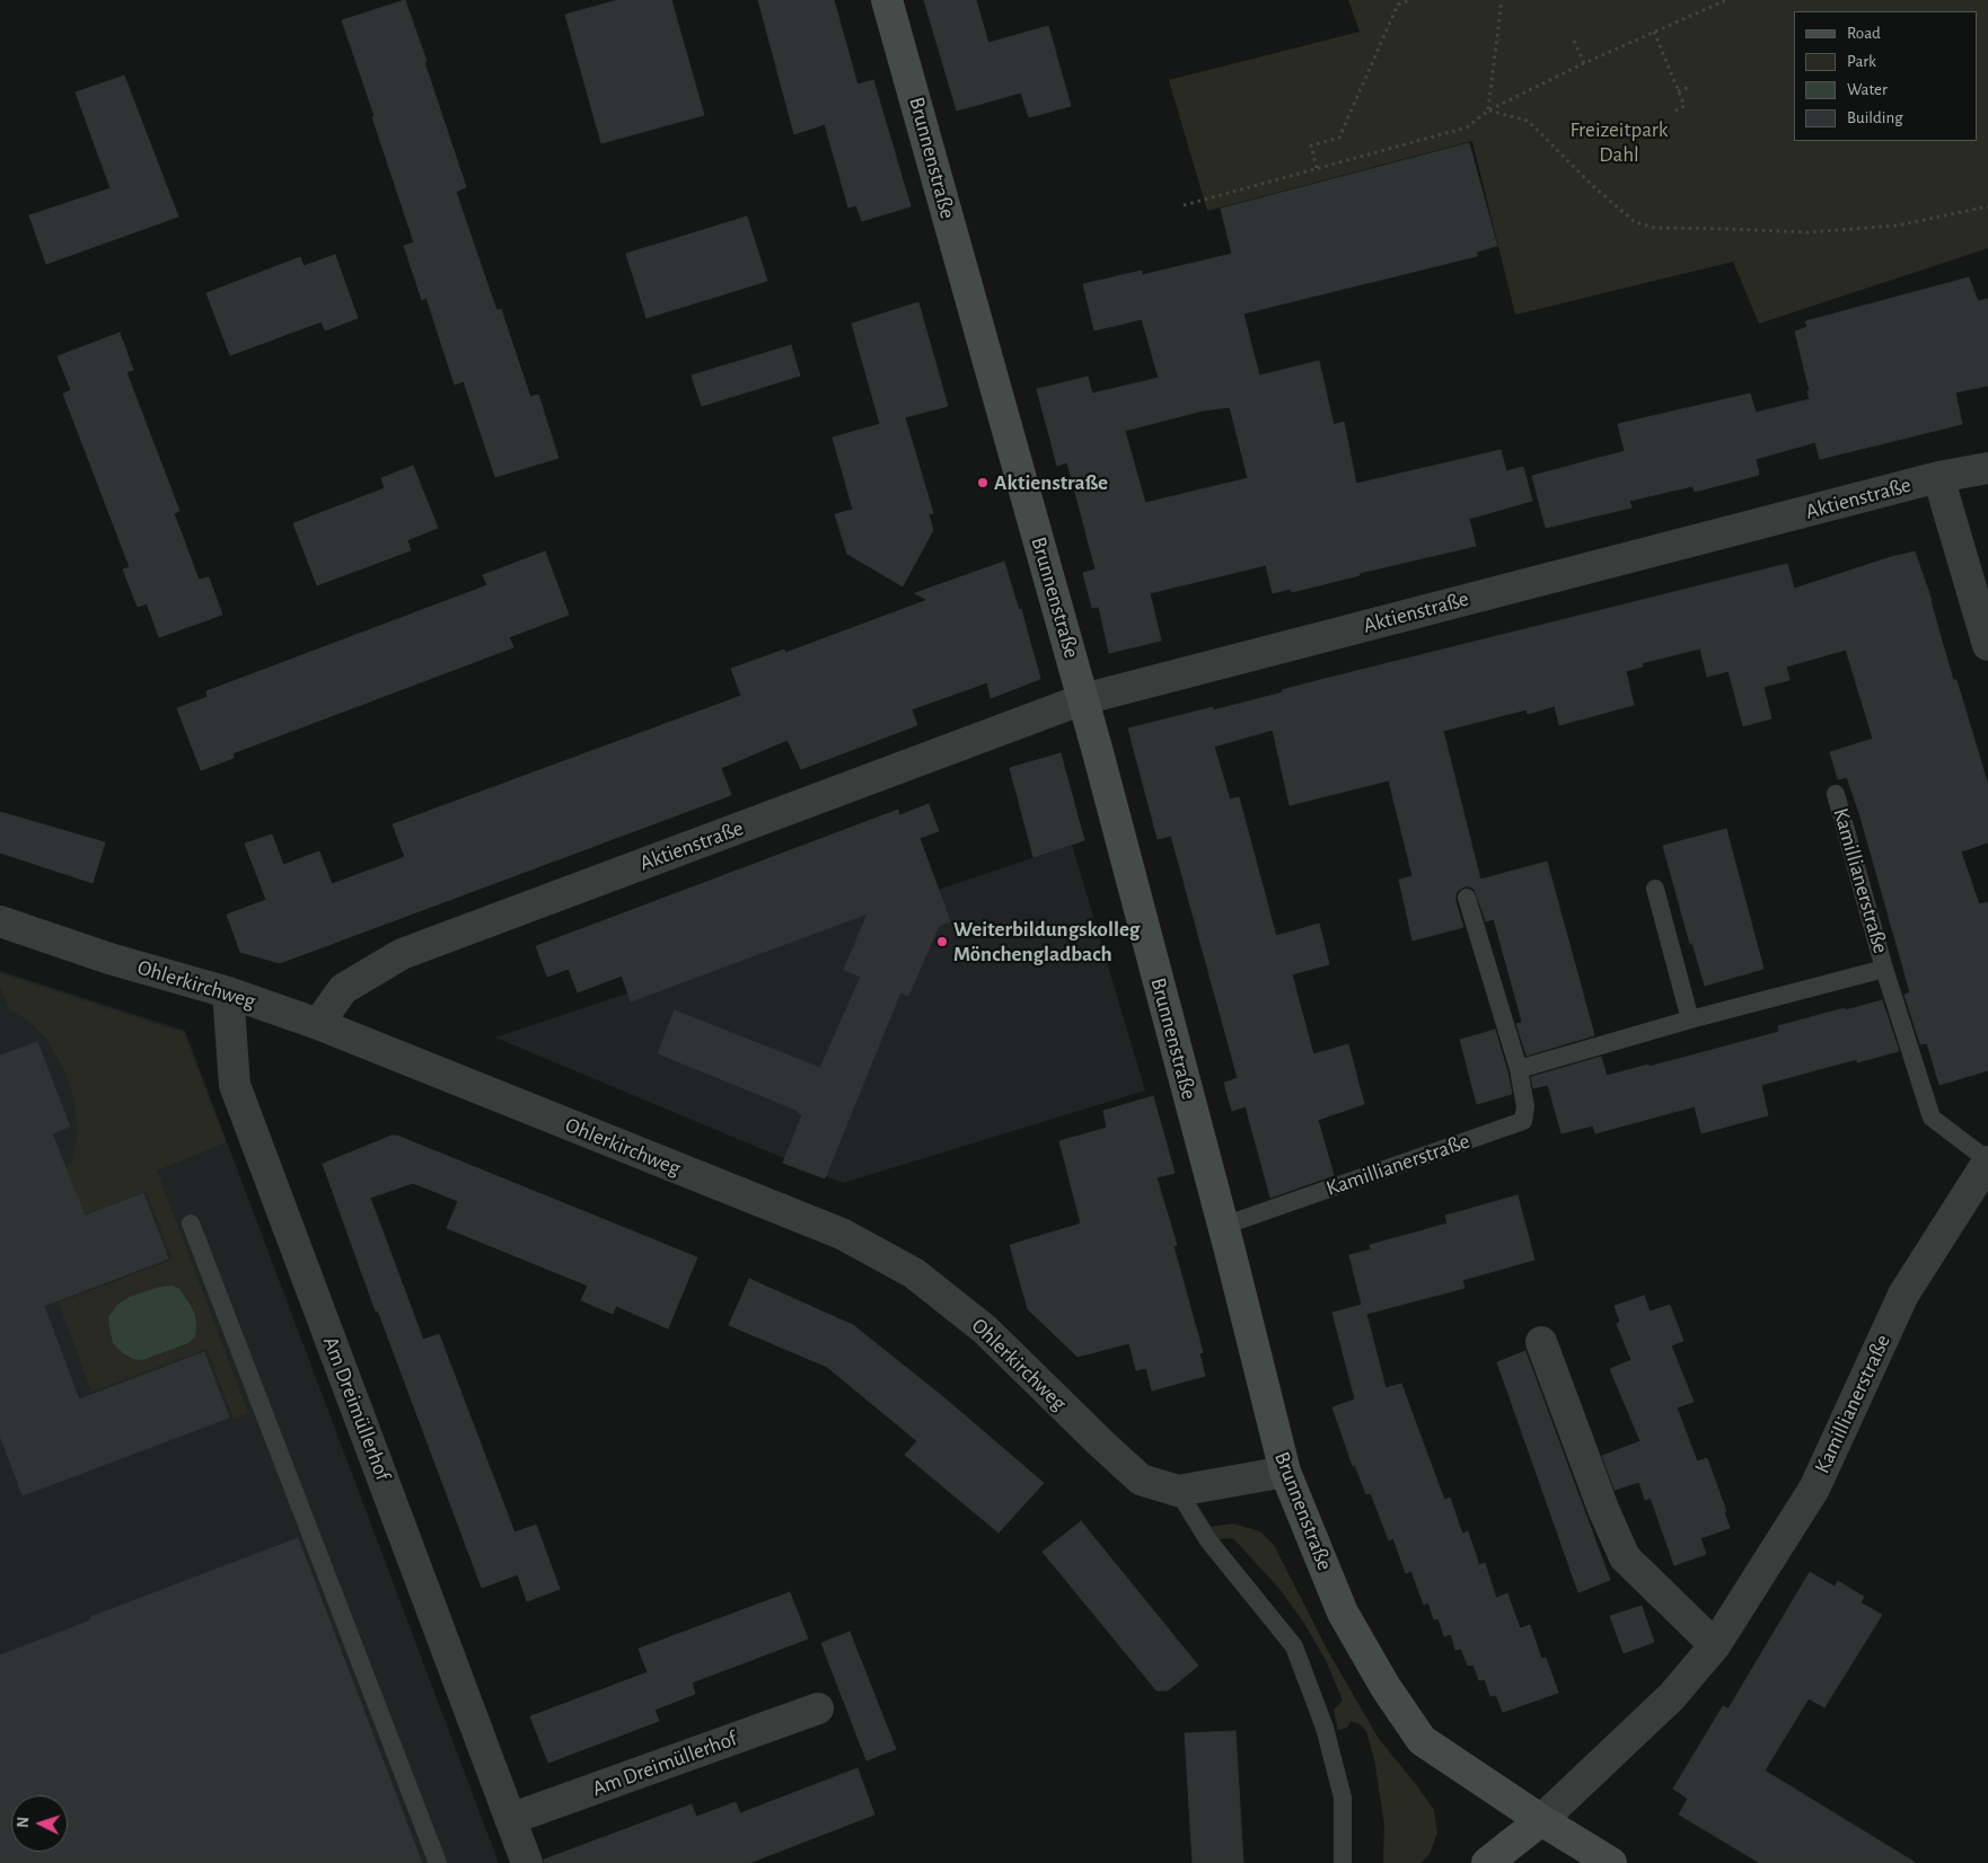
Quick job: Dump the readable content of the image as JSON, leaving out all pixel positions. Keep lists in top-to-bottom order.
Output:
{
  "streets": {
    "street": [
      "Brunnenstraße",
      "Aktienstraße",
      "Kamillianerstraße",
      "Ohlerkirchweg",
      "Am Dreimüllerhof"
    ]
  },
  "crossings": [
    ["Brunnenstraße", "Aktienstraße"],
    ["Brunnenstraße", "Kamillianerstraße"],
    ["Brunnenstraße", "Ohlerkirchweg"],
    ["Aktienstraße", "Ohlerkirchweg"],
    ["Ohlerkirchweg", "Am Dreimüllerhof"]
  ],
  "parks": ["Freizeitpark Dahl"],
  "places": ["Aktienstraße", "Weiterbildungskolleg Mönchengladbach"],
  "legend": [
    "Road",
    "Park",
    "Water",
    "Building"
  ],
  "north": "left"
}
